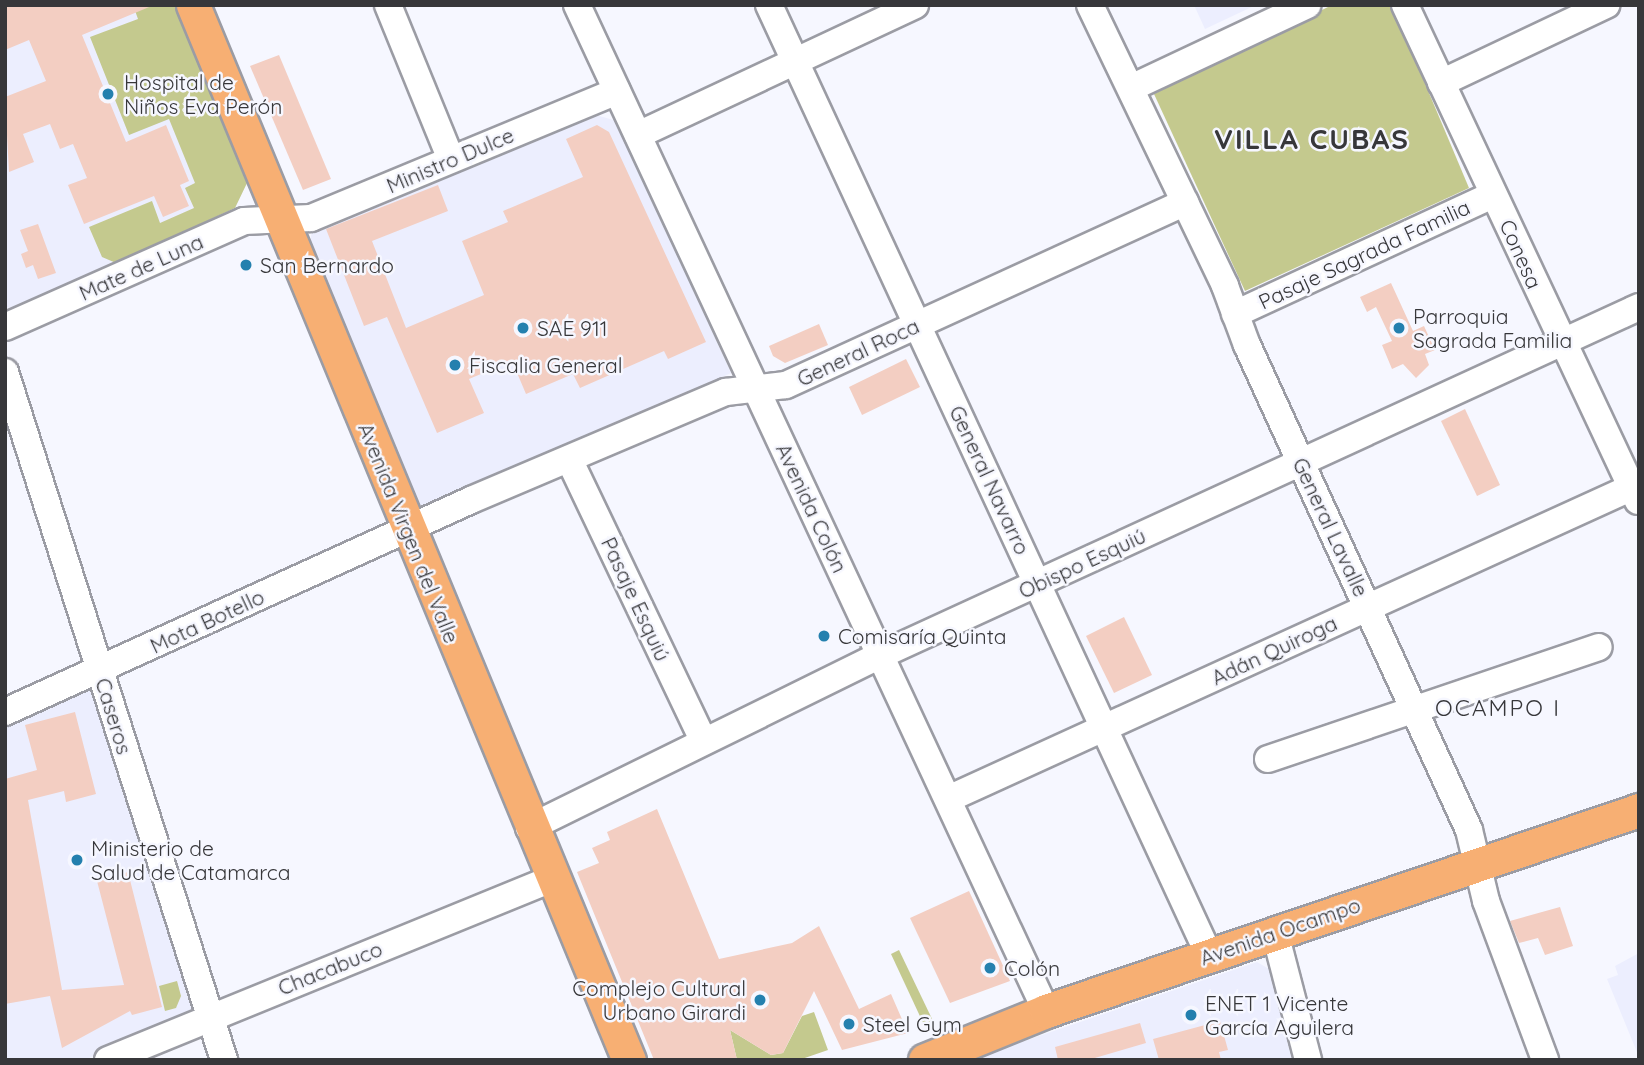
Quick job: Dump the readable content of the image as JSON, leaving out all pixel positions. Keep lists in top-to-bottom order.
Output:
{
  "streets": {
    "main road": ["Avenida Virgen del Valle", "Avenida Ocampo"],
    "street": [
      "Ministro Dulce",
      "Pasaje Sagrada Familia",
      "Conesa",
      "Mate de Luna",
      "General Roca",
      "General Navarro",
      "Avenida Colón",
      "General Lavalle",
      "Obispo Esquiú",
      "Pasaje Esquiú",
      "Mota Botello",
      "Adán Quiroga",
      "Caseros",
      "Chacabuco"
    ]
  },
  "crossings": [
    ["Ministro Dulce", "Mate de Luna"],
    ["Ministro Dulce", "Avenida Colón"],
    ["Ministro Dulce", "Avenida Virgen del Valle"],
    ["Pasaje Sagrada Familia", "Conesa"],
    ["Pasaje Sagrada Familia", "General Lavalle"],
    ["Conesa", "Obispo Esquiú"],
    ["Conesa", "Adán Quiroga"],
    ["Mate de Luna", "Avenida Virgen del Valle"],
    ["General Roca", "General Navarro"],
    ["General Roca", "Avenida Colón"],
    ["General Roca", "General Lavalle"],
    ["General Roca", "Avenida Virgen del Valle"],
    ["General Roca", "Pasaje Esquiú"],
    ["General Roca", "Mota Botello"],
    ["General Navarro", "Obispo Esquiú"],
    ["General Navarro", "Adán Quiroga"],
    ["General Navarro", "Avenida Ocampo"],
    ["Avenida Colón", "Obispo Esquiú"],
    ["Avenida Colón", "Adán Quiroga"],
    ["Avenida Colón", "Avenida Ocampo"],
    ["General Lavalle", "Obispo Esquiú"],
    ["General Lavalle", "Adán Quiroga"],
    ["General Lavalle", "Avenida Ocampo"],
    ["Avenida Virgen del Valle", "Obispo Esquiú"],
    ["Avenida Virgen del Valle", "Mota Botello"],
    ["Avenida Virgen del Valle", "Chacabuco"],
    ["Obispo Esquiú", "Pasaje Esquiú"],
    ["Mota Botello", "Caseros"],
    ["Caseros", "Chacabuco"]
  ],
  "districts": ["VILLA CUBAS", "OCAMPO I"],
  "places": [
    "Hospital de Niños Eva Perón",
    "San Bernardo",
    "SAE 911",
    "Parroquia Sagrada Familia",
    "Fiscalia General",
    "Comisaría Quinta",
    "Ministerio de Salud de Catamarca",
    "Colón",
    "Complejo Cultural Urbano Girardi",
    "ENET 1 Vicente García Aguilera",
    "Steel Gym"
  ]
}
